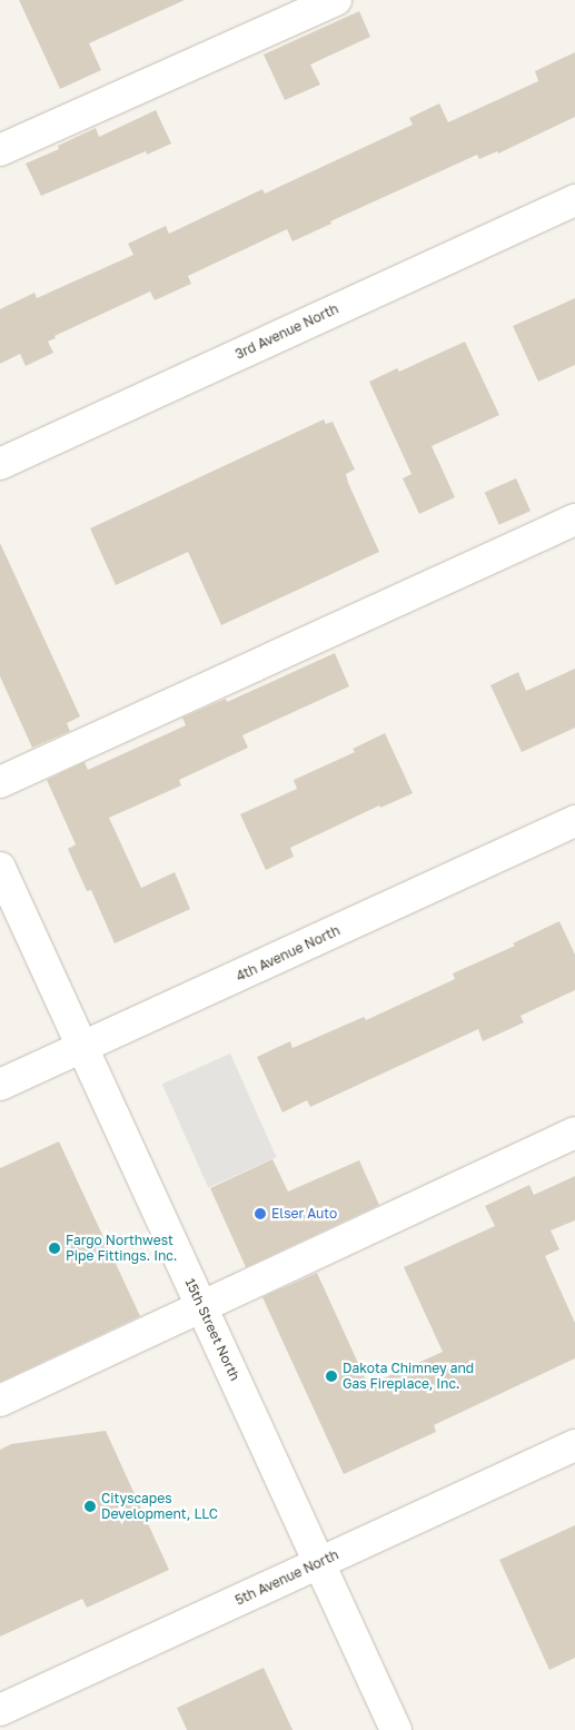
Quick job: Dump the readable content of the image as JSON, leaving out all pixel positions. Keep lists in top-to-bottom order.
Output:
{
  "streets": {
    "street": [
      "3rd Avenue North",
      "4th Avenue North",
      "15th Street North",
      "5th Avenue North"
    ]
  },
  "crossings": [
    ["4th Avenue North", "15th Street North"],
    ["15th Street North", "5th Avenue North"]
  ],
  "places": [
    "Elser Auto",
    "Fargo Northwest Pipe Fittings. Inc.",
    "Dakota Chimney and Gas Fireplace, Inc.",
    "Cityscapes Development, LLC"
  ]
}
